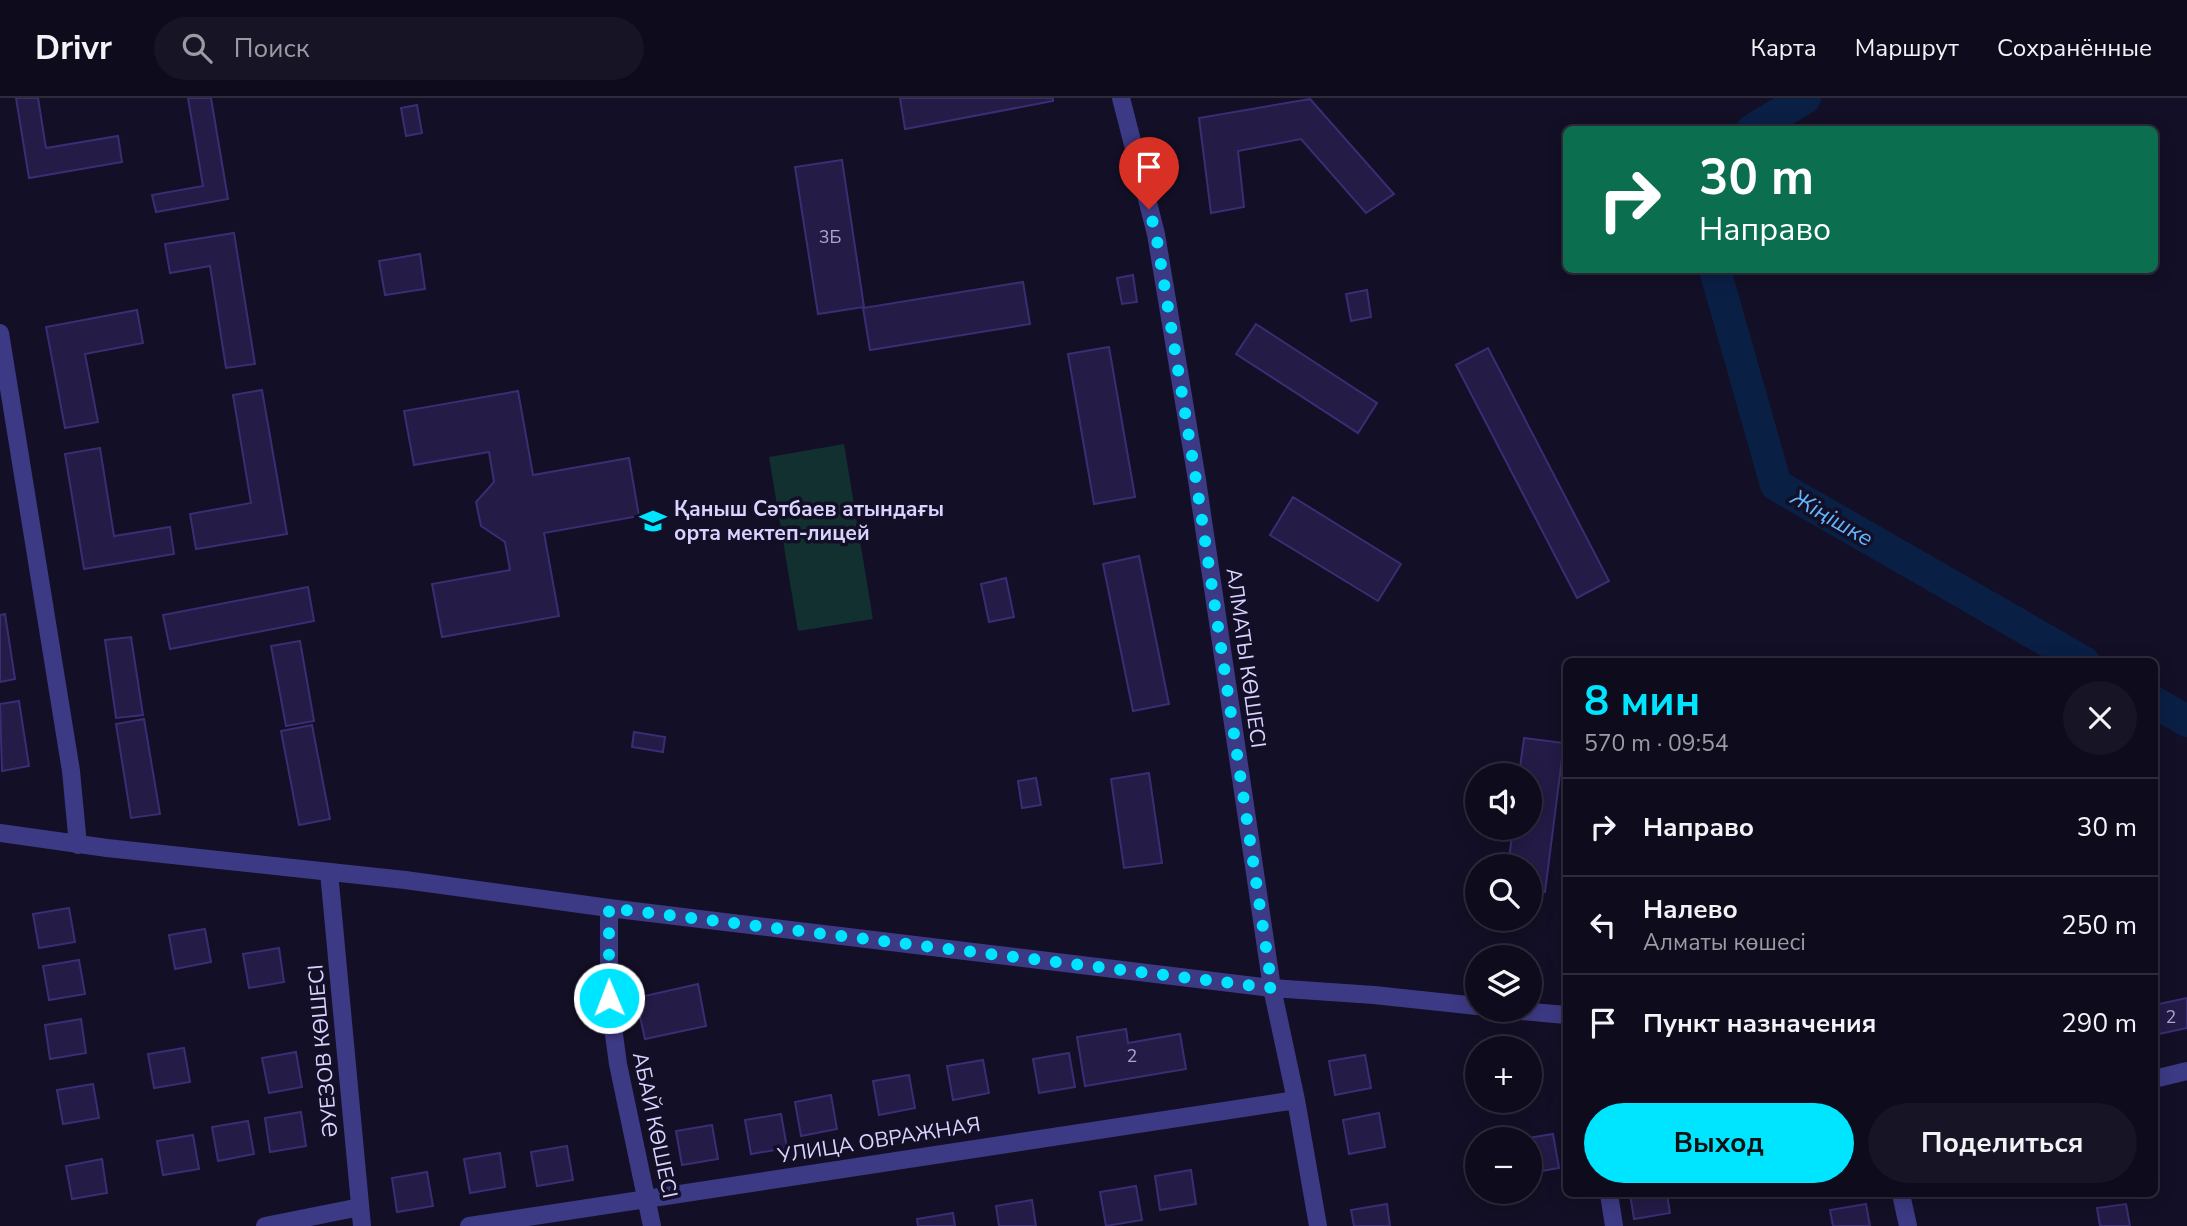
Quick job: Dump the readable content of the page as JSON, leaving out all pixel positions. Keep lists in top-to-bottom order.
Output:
{
  "streets": {
    "street": [
      "АЛМАТЫ КӨШЕСІ",
      "ӘУЕЗОВ КӨШЕСІ",
      "АБАЙ КӨШЕСІ",
      "УЛИЦА ОВРАЖНАЯ"
    ]
  },
  "crossings": [
    ["АЛМАТЫ КӨШЕСІ", "УЛИЦА ОВРАЖНАЯ"],
    ["АБАЙ КӨШЕСІ", "УЛИЦА ОВРАЖНАЯ"]
  ],
  "water": ["Жіңішке"],
  "places": {
    "school or university": ["Қаныш Сәтбаев атындағы орта мектеп-лицей"]
  },
  "house_numbers": ["3Б", "2", "2"],
  "page": {
    "header": "Drivr",
    "search": "Поиск",
    "nav": ["Карта", "Маршрут", "Сохранённые"],
    "turn": ["30 m", "Направо"],
    "heading": ["8 мин", "570 m · 09:54"],
    "map_buttons": ["+", "−"],
    "list": [
      {
        "name": "Направо",
        "value": "30 m"
      },
      {
        "name": "Налево",
        "note": "Алматы көшесі",
        "value": "250 m"
      },
      {
        "name": "Пункт назначения",
        "value": "290 m"
      }
    ],
    "buttons": ["Выход", "Поделиться"]
  }
}
